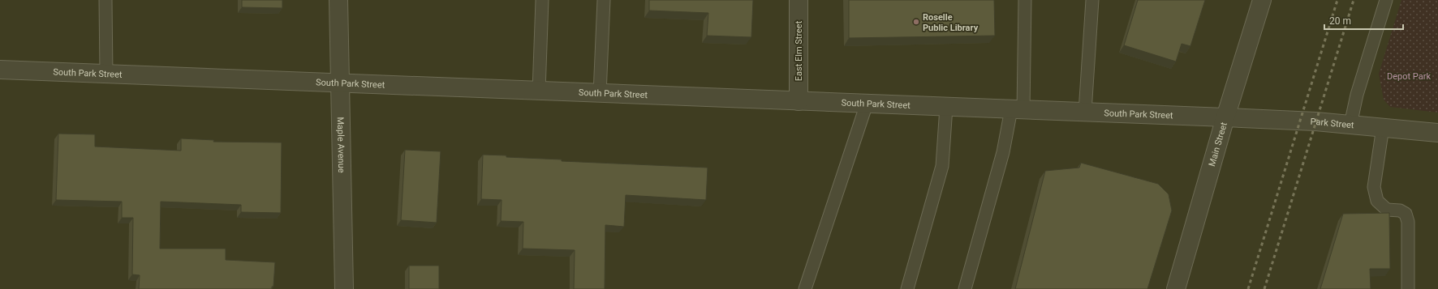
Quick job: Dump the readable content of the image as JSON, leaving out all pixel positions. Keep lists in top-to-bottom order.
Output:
{
  "streets": {
    "street": [
      "East Elm Street",
      "South Park Street",
      "Park Street",
      "Maple Avenue",
      "Main Street"
    ]
  },
  "crossings": [
    ["East Elm Street", "South Park Street"],
    ["South Park Street", "Park Street"],
    ["South Park Street", "Maple Avenue"],
    ["South Park Street", "Main Street"],
    ["Park Street", "Main Street"]
  ],
  "parks": ["Depot Park"],
  "places": ["Roselle Public Library"],
  "scale_bar": "20 m"
}
